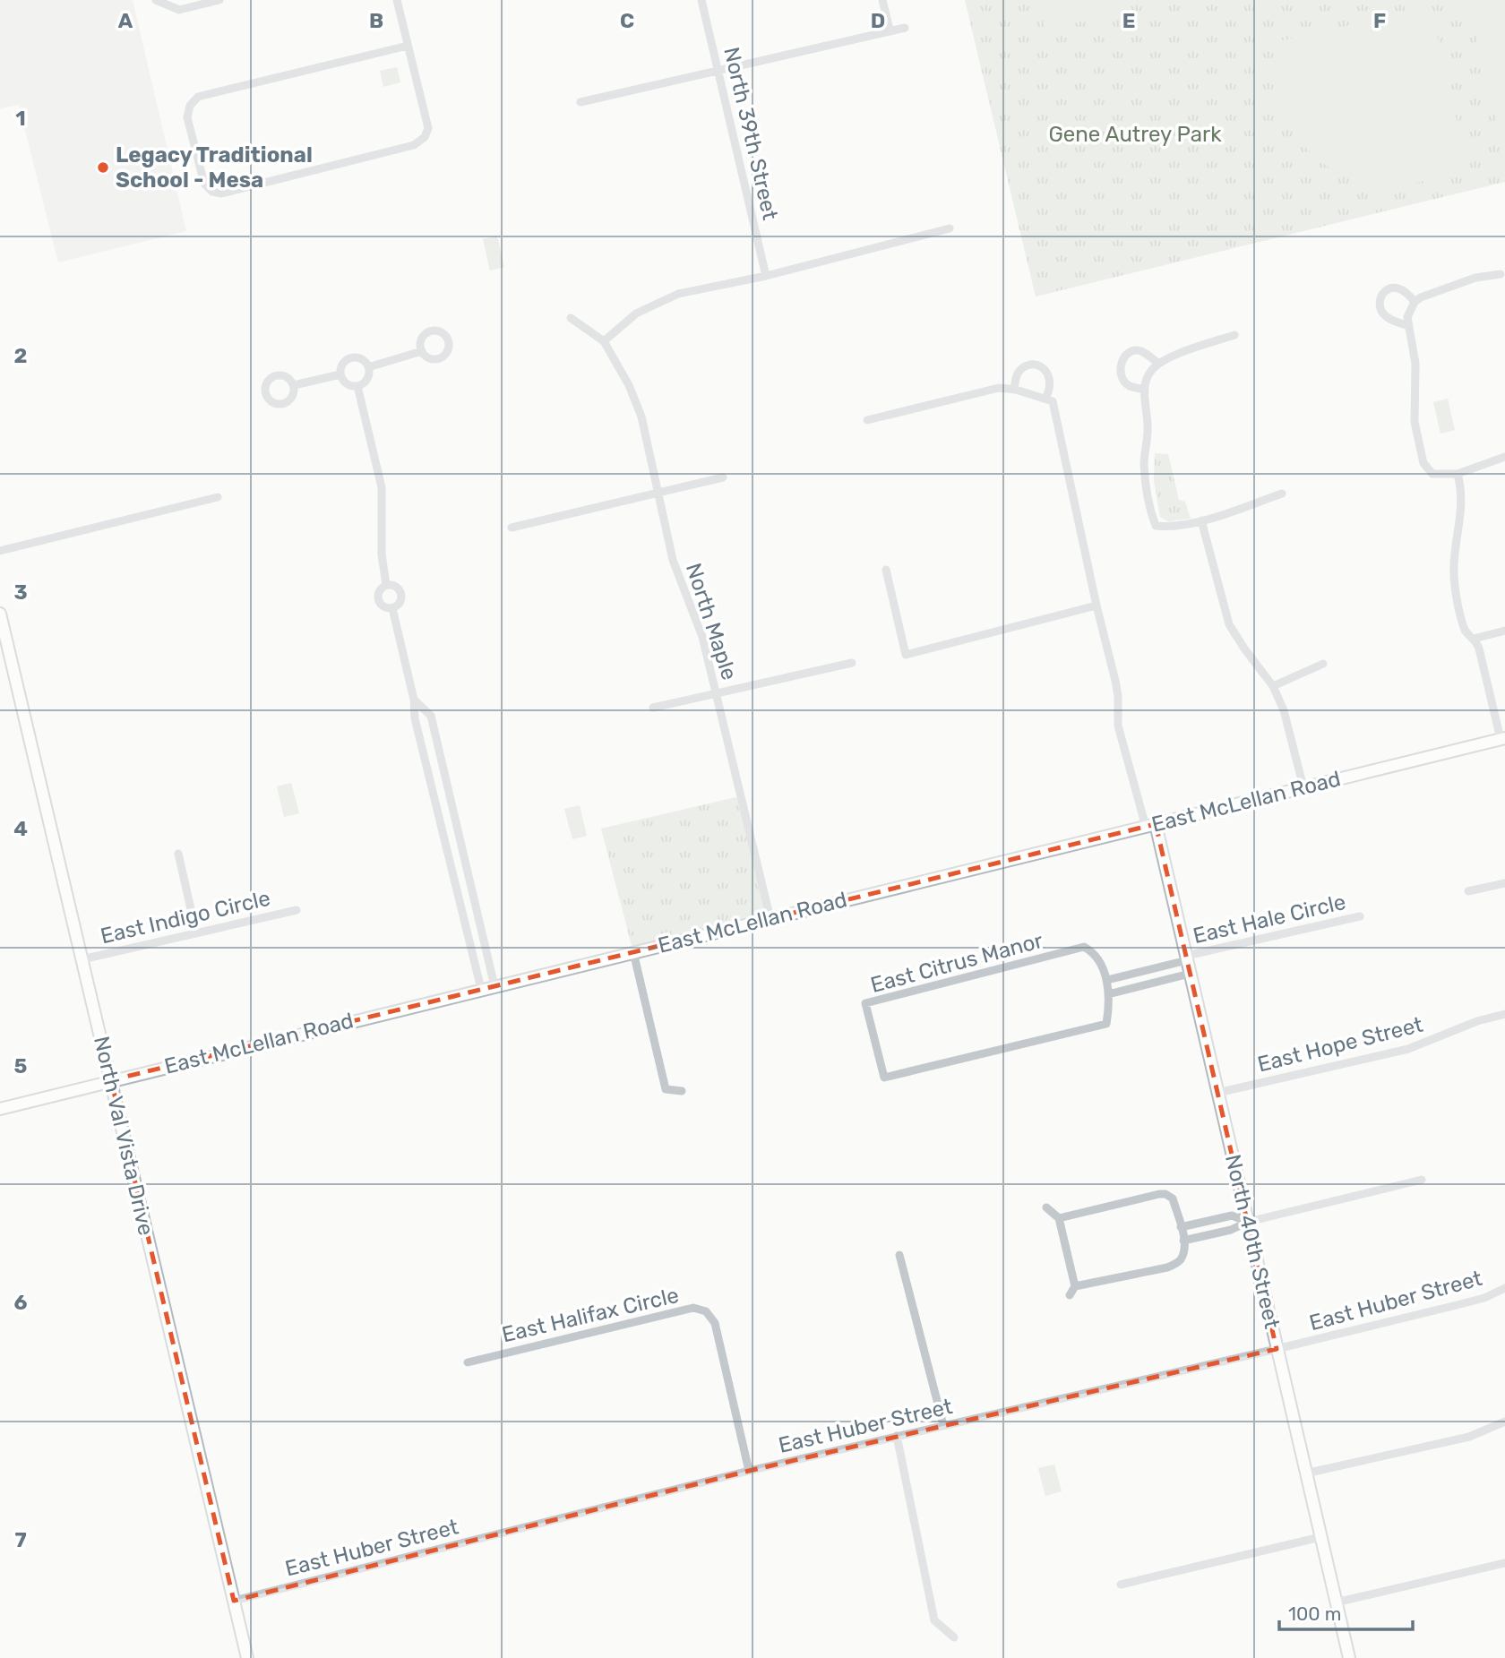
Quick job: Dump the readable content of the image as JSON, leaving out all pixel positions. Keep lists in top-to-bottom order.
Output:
{
  "streets": {
    "street": [
      "North 39th Street",
      "North Maple",
      "East McLellan Road",
      "East Indigo Circle",
      "East Hale Circle",
      "East Citrus Manor",
      "East Hope Street",
      "North Val Vista Drive",
      "North 40th Street",
      "East Huber Street",
      "East Halifax Circle"
    ]
  },
  "crossings": [
    ["North Maple", "East McLellan Road"],
    ["East McLellan Road", "North Val Vista Drive"],
    ["East McLellan Road", "North 40th Street"],
    ["East Indigo Circle", "North Val Vista Drive"],
    ["East Hale Circle", "North 40th Street"],
    ["East Hope Street", "North 40th Street"],
    ["North Val Vista Drive", "East Huber Street"],
    ["North 40th Street", "East Huber Street"],
    ["East Huber Street", "East Halifax Circle"]
  ],
  "parks": ["Gene Autrey Park"],
  "places": ["Legacy Traditional School - Mesa"],
  "scale_bar": "100 m",
  "grid": {
    "columns": [
      "A",
      "B",
      "C",
      "D",
      "E",
      "F"
    ],
    "rows": [
      "1",
      "2",
      "3",
      "4",
      "5",
      "6",
      "7"
    ]
  }
}
